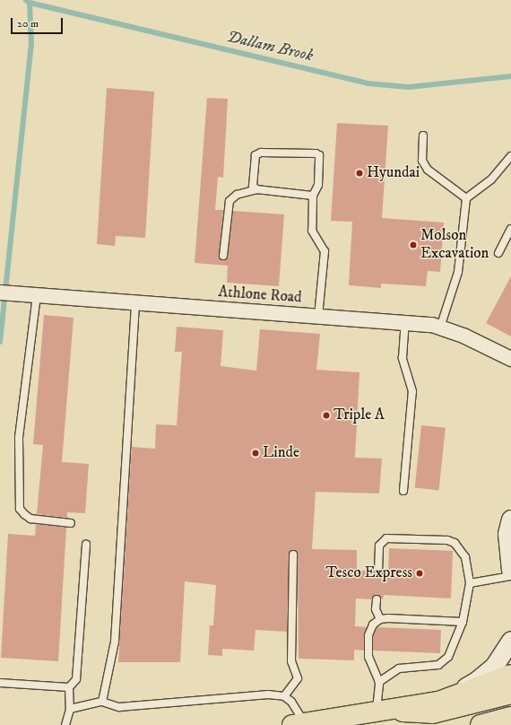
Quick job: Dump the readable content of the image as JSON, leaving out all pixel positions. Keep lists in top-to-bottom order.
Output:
{
  "streets": {
    "street": ["Athlone Road"]
  },
  "water": ["Dallam Brook"],
  "places": [
    "Hyundai",
    "Molson Excavation",
    "Triple A",
    "Linde",
    "Tesco Express"
  ],
  "scale_bar": "20 m"
}
